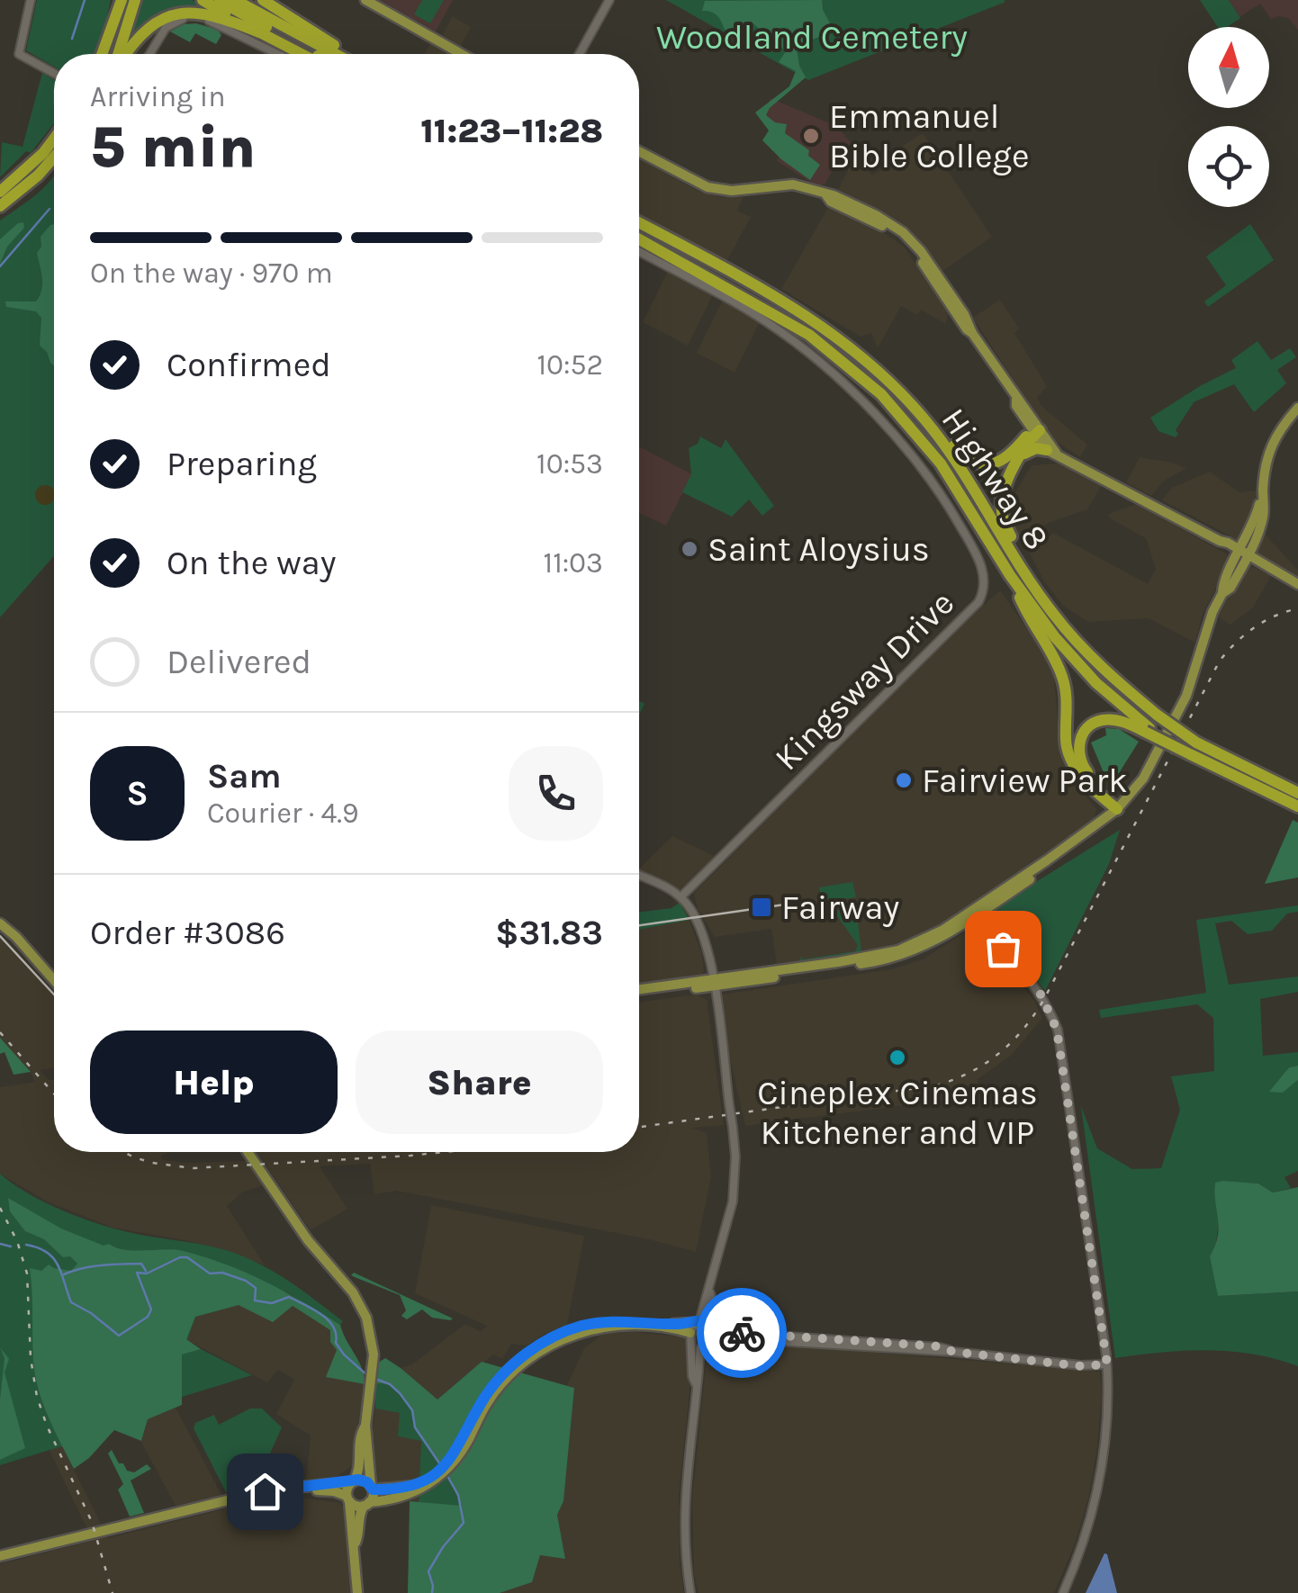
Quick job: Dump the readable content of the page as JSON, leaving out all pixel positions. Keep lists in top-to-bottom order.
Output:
{
  "streets": {
    "highway": ["Highway 8"],
    "street": ["Kingsway Drive"]
  },
  "parks": ["Woodland Cemetery"],
  "places": {
    "other": [
      "Emmanuel Bible College",
      "Saint Aloysius",
      "Fairview Park",
      "Cineplex Cinemas Kitchener and VIP"
    ],
    "transit": ["Fairway"]
  },
  "north": "top",
  "page": {
    "heading": ["5 min", "Arriving in", "11:23–11:28"],
    "panel": [
      "Sam",
      "Courier · 4.9",
      "Order #3086",
      "$31.83"
    ],
    "bar": "On the way · 970 m",
    "list": [
      ["Confirmed", "10:52"],
      ["Preparing", "10:53"],
      ["On the way", "11:03"],
      "Delivered"
    ],
    "round": "S",
    "buttons": ["Help", "Share"]
  }
}
